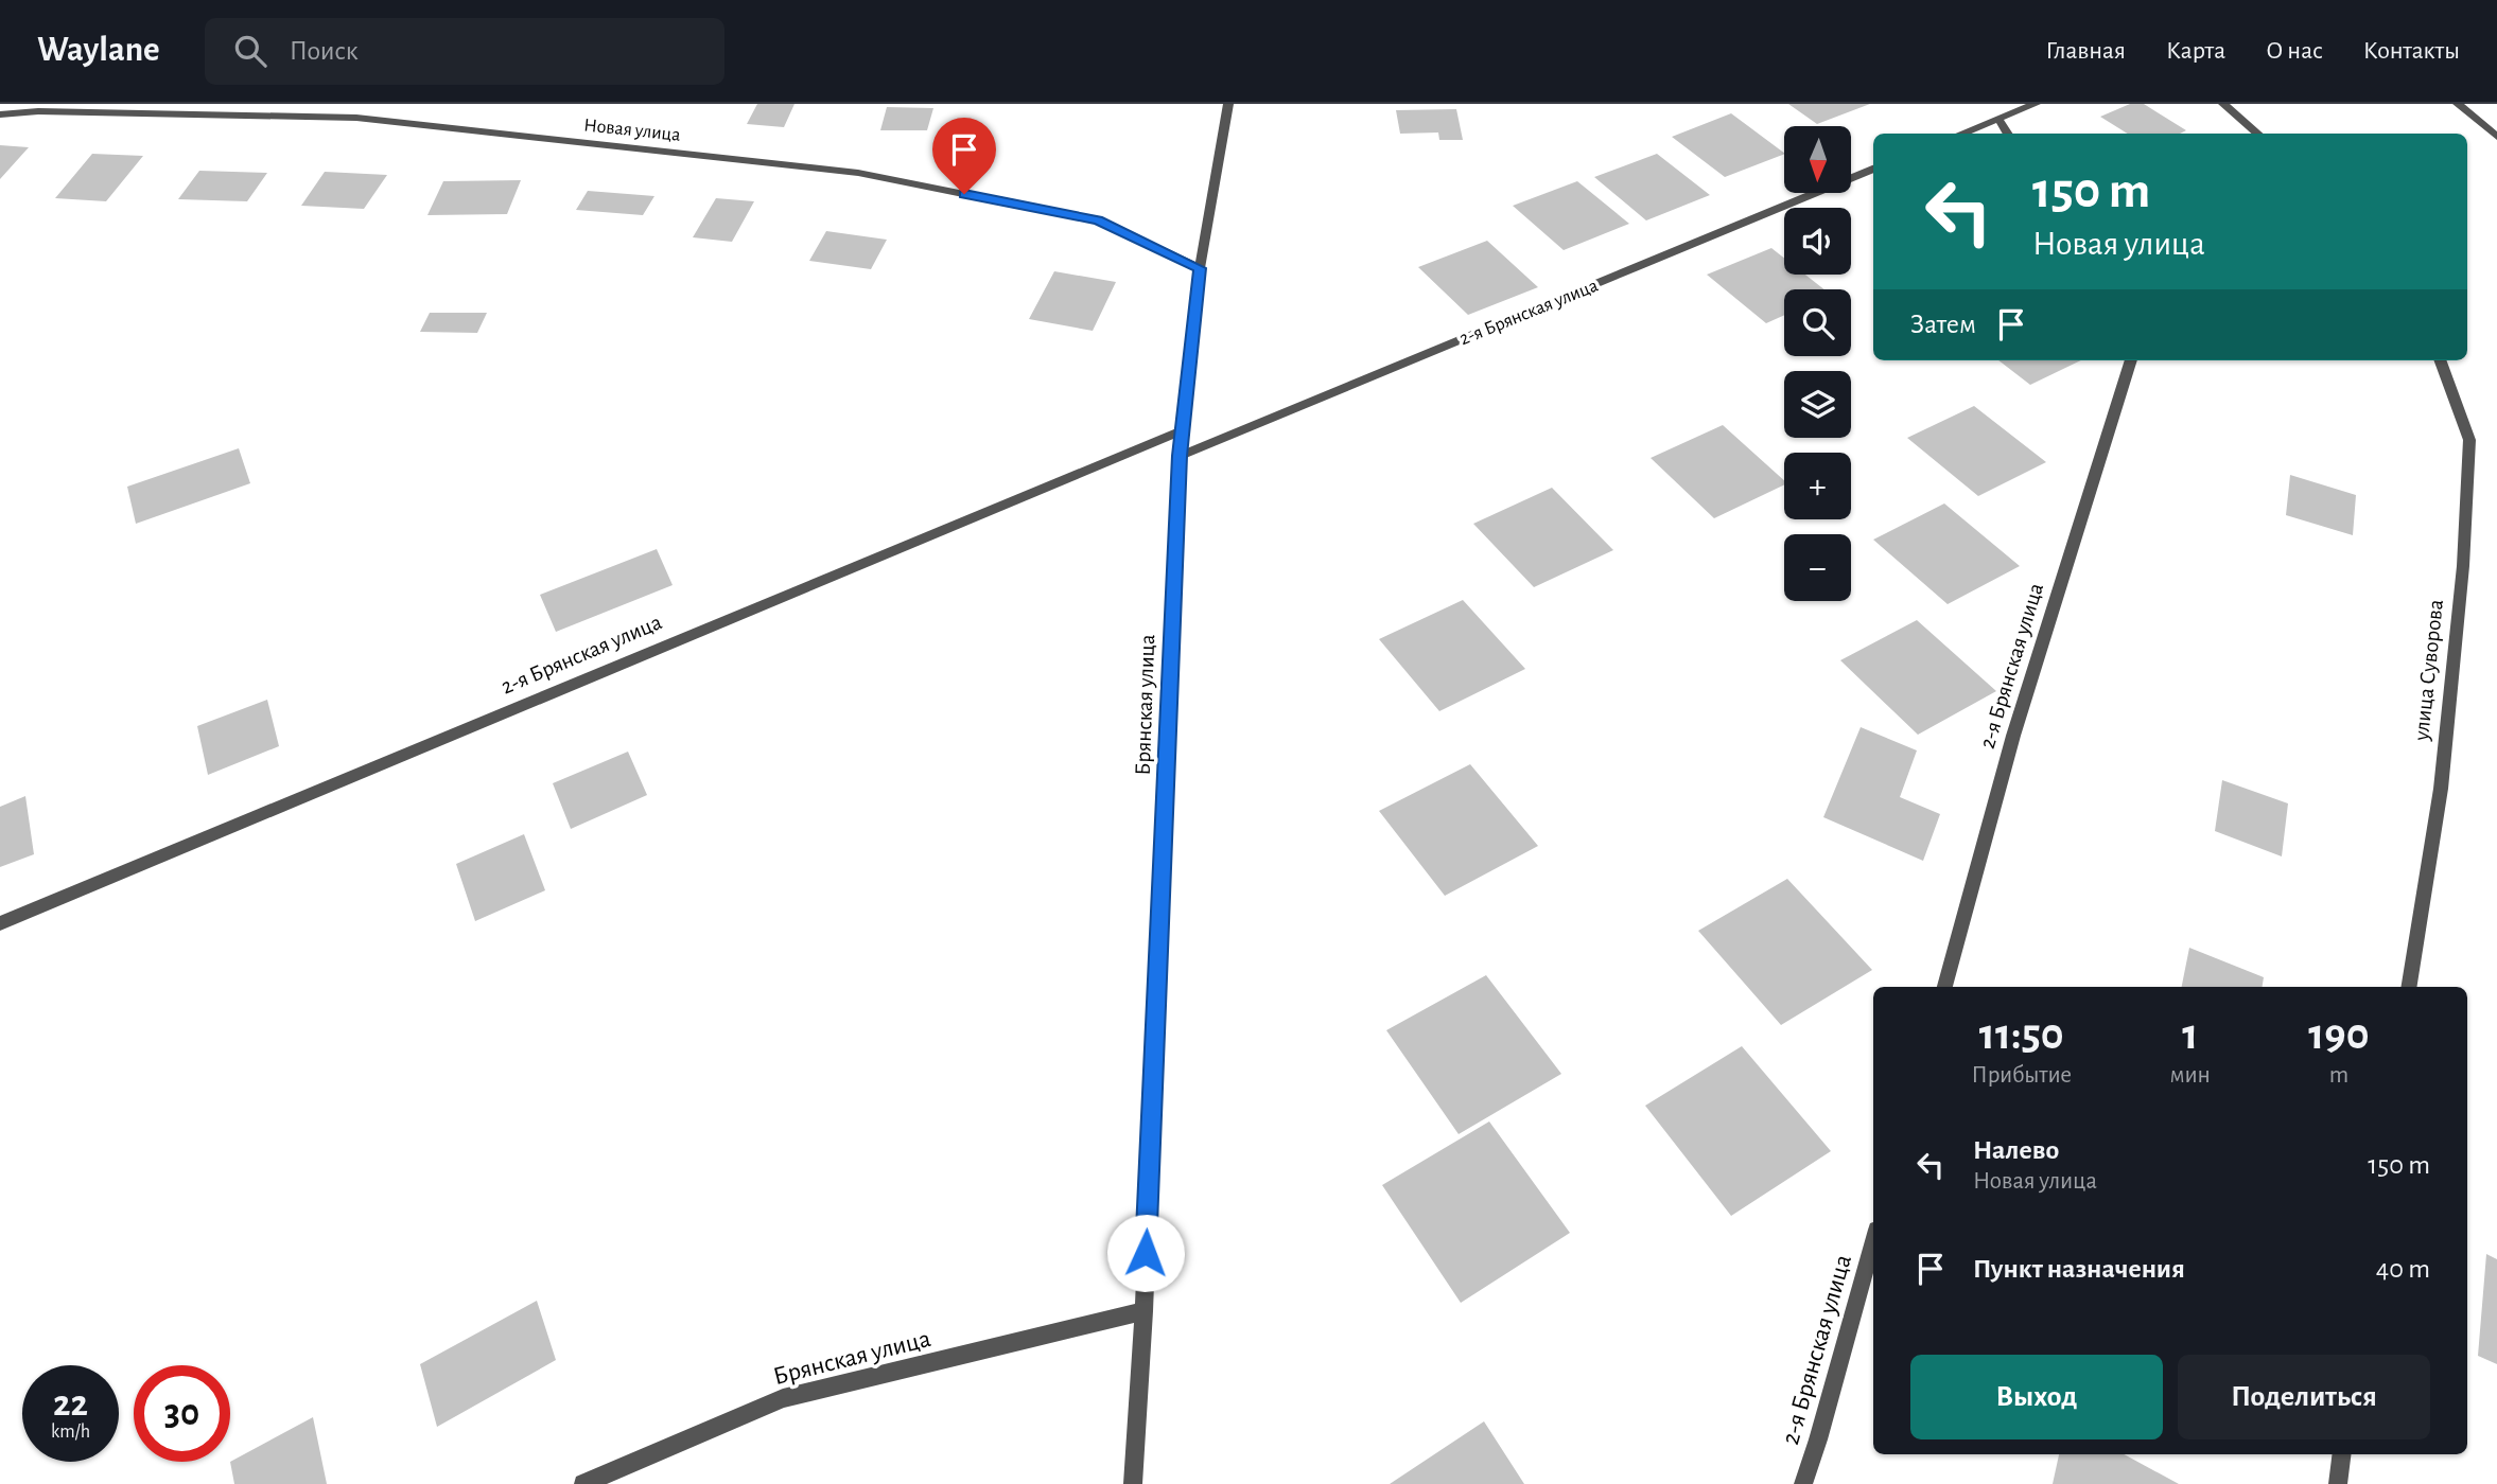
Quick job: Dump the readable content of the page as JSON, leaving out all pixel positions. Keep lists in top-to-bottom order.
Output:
{
  "streets": {
    "street": [
      "Новая улица",
      "2-я Брянская улица",
      "улица Суворова",
      "Брянская улица"
    ]
  },
  "crossings": [
    ["Новая улица", "Брянская улица"],
    ["2-я Брянская улица", "Брянская улица"]
  ],
  "north": "bottom",
  "page": {
    "header": "Waylane",
    "search": "Поиск",
    "nav": [
      "Главная",
      "Карта",
      "О нас",
      "Контакты"
    ],
    "map_buttons": ["+", "−"],
    "turn": ["150 m", "Новая улица"],
    "then": "Затем",
    "eta": [
      "11:50",
      "Прибытие",
      "1",
      "мин",
      "190",
      "m"
    ],
    "list": [
      {
        "name": "Налево",
        "note": "Новая улица",
        "value": "150 m"
      },
      {
        "name": "Пункт назначения",
        "value": "40 m"
      }
    ],
    "buttons": ["Выход", "Поделиться"],
    "speed": "22 km/h",
    "limit": "30"
  }
}
